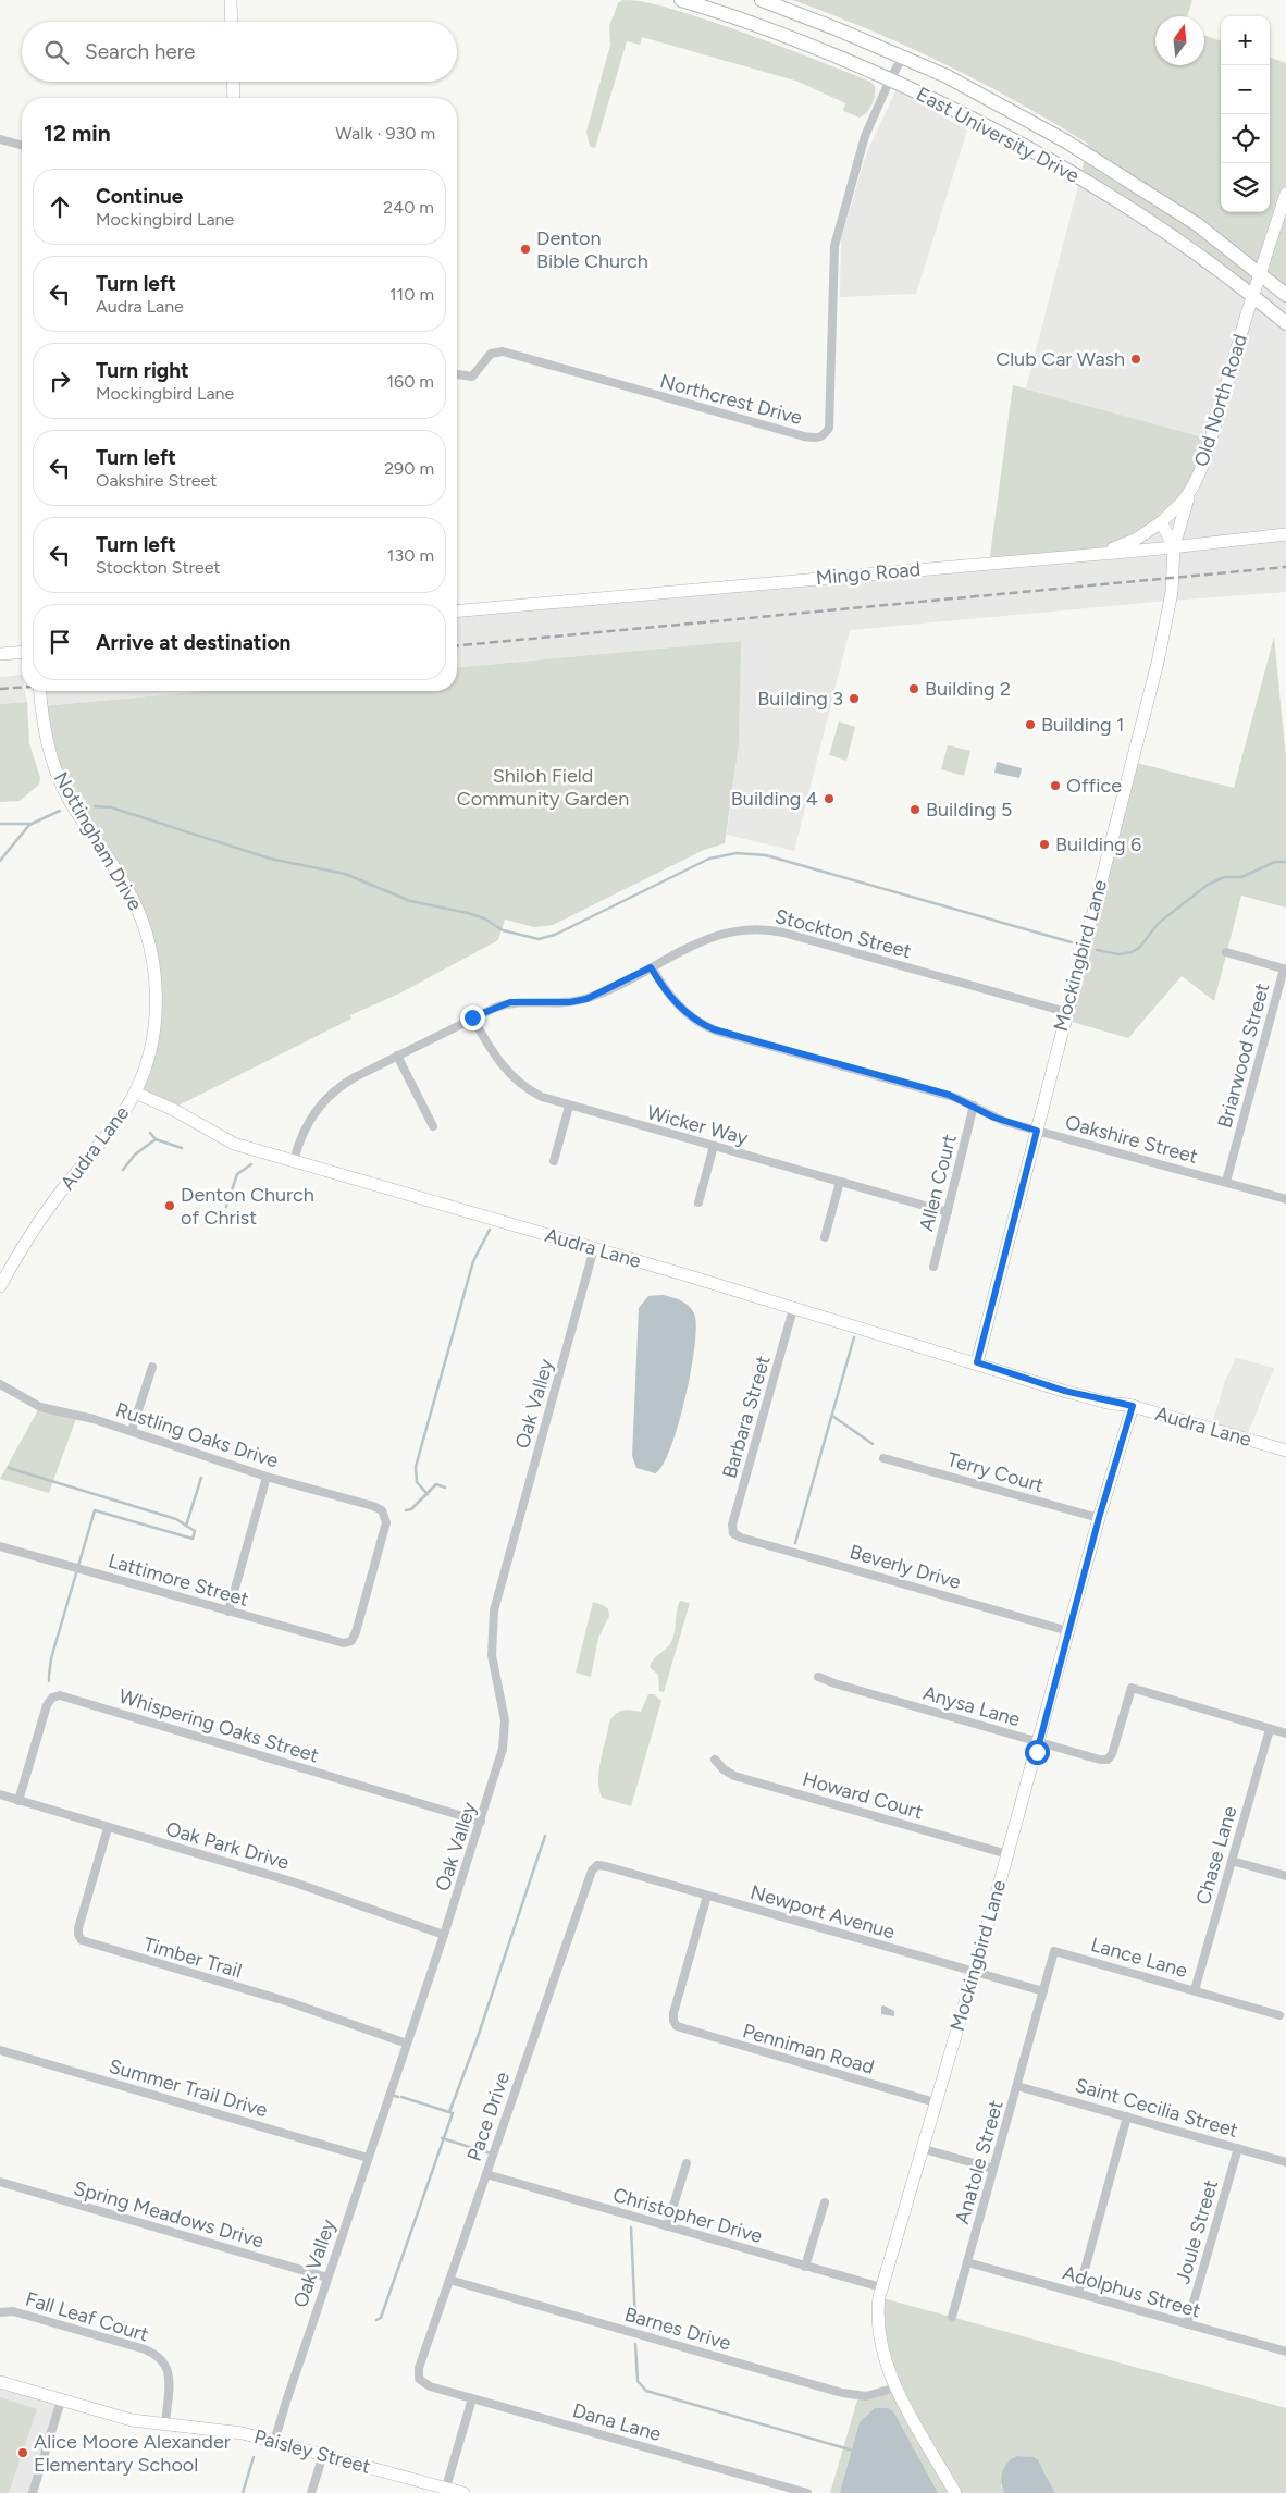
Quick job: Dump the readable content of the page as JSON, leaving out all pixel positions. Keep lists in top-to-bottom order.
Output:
{
  "streets": {
    "main road": ["East University Drive"],
    "street": [
      "Northcrest Drive",
      "Old North Road",
      "Mingo Road",
      "Nottingham Drive",
      "Stockton Street",
      "Mockingbird Lane",
      "Briarwood Street",
      "Wicker Way",
      "Oakshire Street",
      "Audra Lane",
      "Allen Court",
      "Oak Valley",
      "Barbara Street",
      "Rustling Oaks Drive",
      "Terry Court",
      "Beverly Drive",
      "Lattimore Street",
      "Anysa Lane",
      "Whispering Oaks Street",
      "Howard Court",
      "Oak Park Drive",
      "Chase Lane",
      "Newport Avenue",
      "Timber Trail",
      "Lance Lane",
      "Penniman Road",
      "Summer Trail Drive",
      "Saint Cecilia Street",
      "Pace Drive",
      "Anatole Street",
      "Spring Meadows Drive",
      "Christopher Drive",
      "Joule Street",
      "Adolphus Street",
      "Fall Leaf Court",
      "Barnes Drive",
      "Dana Lane",
      "Paisley Street"
    ]
  },
  "crossings": [
    ["East University Drive", "Northcrest Drive"],
    ["East University Drive", "Old North Road"],
    ["Old North Road", "Mingo Road"],
    ["Old North Road", "Mockingbird Lane"],
    ["Mingo Road", "Mockingbird Lane"],
    ["Nottingham Drive", "Audra Lane"],
    ["Stockton Street", "Mockingbird Lane"],
    ["Stockton Street", "Wicker Way"],
    ["Stockton Street", "Oakshire Street"],
    ["Stockton Street", "Audra Lane"],
    ["Mockingbird Lane", "Oakshire Street"],
    ["Mockingbird Lane", "Audra Lane"],
    ["Mockingbird Lane", "Terry Court"],
    ["Mockingbird Lane", "Beverly Drive"],
    ["Mockingbird Lane", "Anysa Lane"],
    ["Mockingbird Lane", "Howard Court"],
    ["Mockingbird Lane", "Newport Avenue"],
    ["Mockingbird Lane", "Penniman Road"],
    ["Mockingbird Lane", "Christopher Drive"],
    ["Mockingbird Lane", "Barnes Drive"],
    ["Briarwood Street", "Oakshire Street"],
    ["Wicker Way", "Allen Court"],
    ["Oakshire Street", "Allen Court"],
    ["Audra Lane", "Oak Valley"],
    ["Audra Lane", "Barbara Street"],
    ["Oak Valley", "Whispering Oaks Street"],
    ["Oak Valley", "Oak Park Drive"],
    ["Oak Valley", "Timber Trail"],
    ["Oak Valley", "Summer Trail Drive"],
    ["Oak Valley", "Spring Meadows Drive"],
    ["Oak Valley", "Paisley Street"],
    ["Barbara Street", "Beverly Drive"],
    ["Rustling Oaks Drive", "Lattimore Street"],
    ["Anysa Lane", "Chase Lane"],
    ["Whispering Oaks Street", "Oak Park Drive"],
    ["Oak Park Drive", "Timber Trail"],
    ["Chase Lane", "Lance Lane"],
    ["Newport Avenue", "Lance Lane"],
    ["Newport Avenue", "Penniman Road"],
    ["Newport Avenue", "Pace Drive"],
    ["Lance Lane", "Anatole Street"],
    ["Saint Cecilia Street", "Anatole Street"],
    ["Saint Cecilia Street", "Joule Street"],
    ["Pace Drive", "Christopher Drive"],
    ["Pace Drive", "Barnes Drive"],
    ["Pace Drive", "Dana Lane"],
    ["Anatole Street", "Adolphus Street"],
    ["Joule Street", "Adolphus Street"],
    ["Fall Leaf Court", "Paisley Street"]
  ],
  "parks": ["Shiloh Field Community Garden"],
  "places": [
    "Denton Bible Church",
    "Club Car Wash",
    "Building 2",
    "Building 3",
    "Building 1",
    "Office",
    "Building 4",
    "Building 5",
    "Building 6",
    "Denton Church of Christ",
    "Alice Moore Alexander Elementary School"
  ],
  "north": "top",
  "page": {
    "map_buttons": ["+", "−"],
    "search": "Search here",
    "heading": ["12 min", "Walk · 930 m"],
    "list": [
      ["Continue", "Mockingbird Lane", "240 m"],
      ["Turn left", "Audra Lane", "110 m"],
      ["Turn right", "Mockingbird Lane", "160 m"],
      ["Turn left", "Oakshire Street", "290 m"],
      ["Turn left", "Stockton Street", "130 m"],
      "Arrive at destination"
    ]
  }
}
